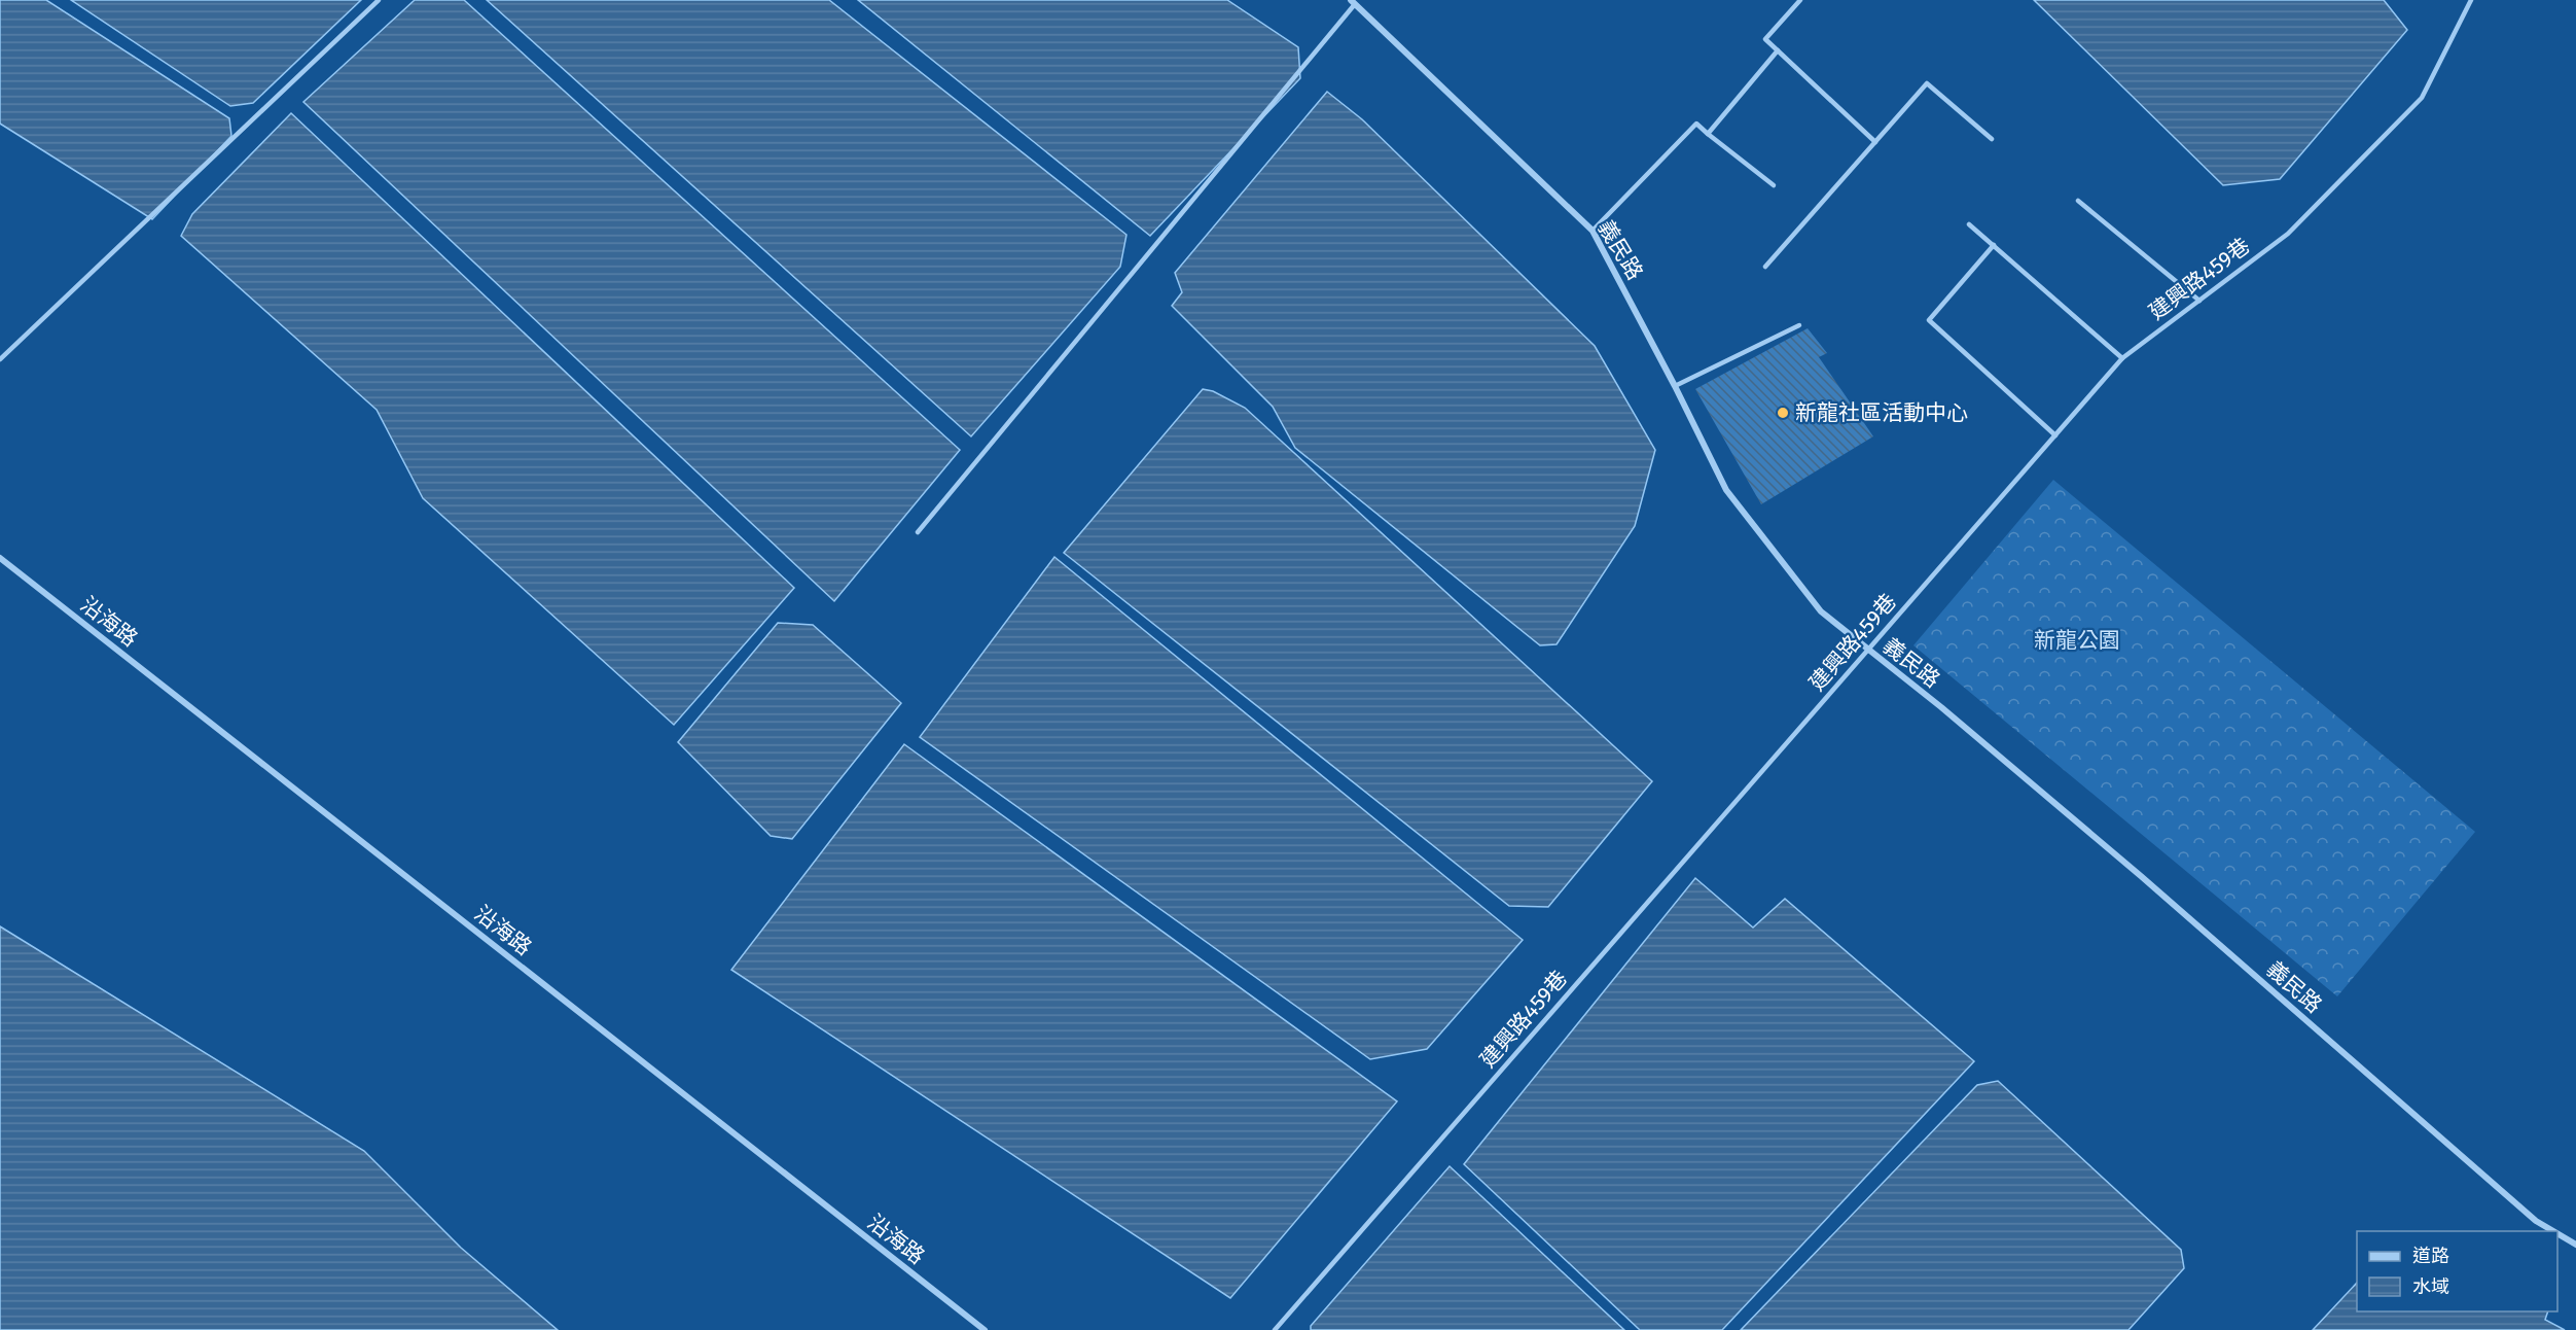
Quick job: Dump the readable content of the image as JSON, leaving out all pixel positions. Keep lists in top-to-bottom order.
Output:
{
  "streets": {
    "street": ["義民路", "沿海路"],
    "lane": ["建興路459巷"]
  },
  "crossings": [
    ["義民路", "建興路459巷"]
  ],
  "parks": ["新龍公園"],
  "places": ["新龍社區活動中心"],
  "legend": ["道路", "水域"]
}
